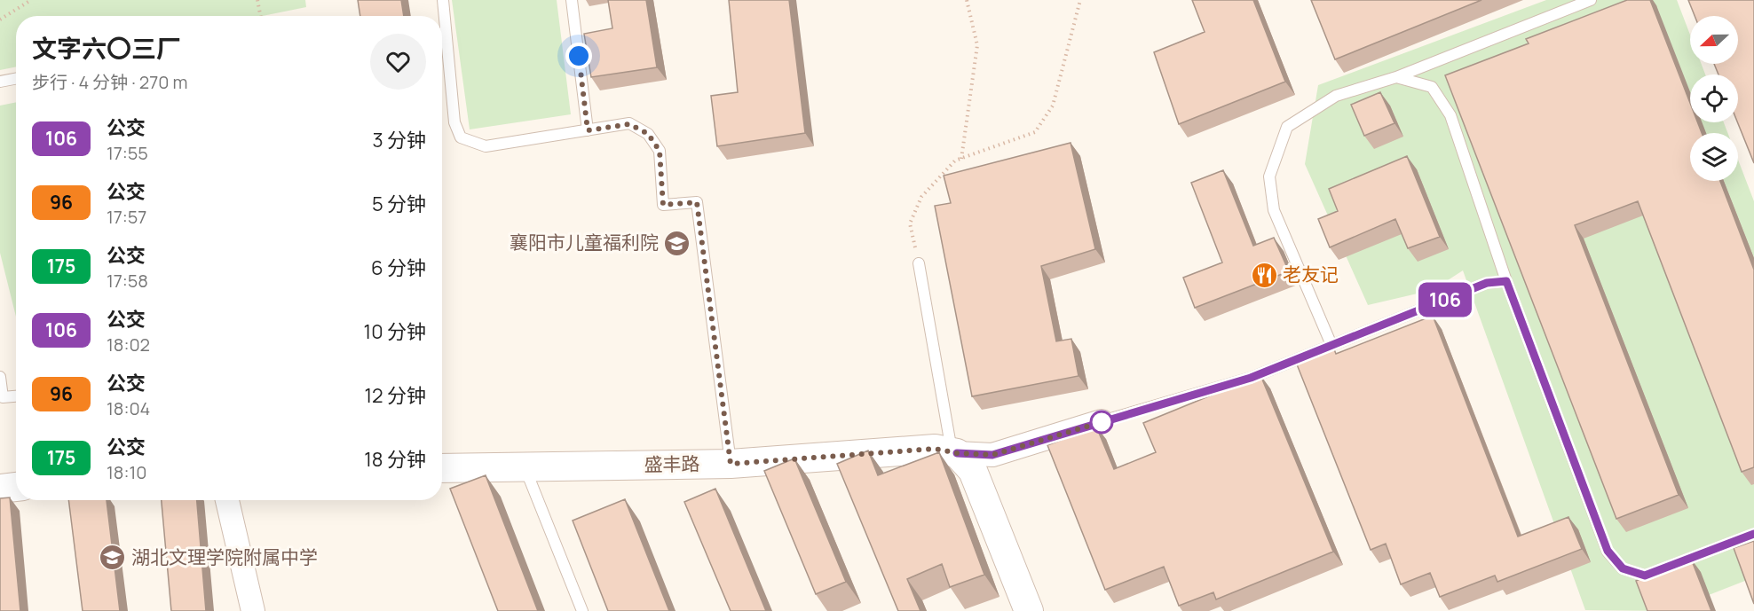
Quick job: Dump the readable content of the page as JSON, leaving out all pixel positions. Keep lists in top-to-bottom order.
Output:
{
  "streets": {
    "street": ["盛丰路"]
  },
  "places": {
    "school or university": ["襄阳市儿童福利院", "湖北文理学院附属中学"],
    "restaurant": ["老友记"]
  },
  "lines": ["bus line 106"],
  "north": "left",
  "page": {
    "on_map": "106",
    "heading": ["文字六〇三厂", "步行 · 4 分钟 · 270 m"],
    "list": [
      {
        "mark": "106",
        "name": "公交",
        "note": "17:55",
        "value": "3 分钟"
      },
      {
        "mark": "96",
        "name": "公交",
        "note": "17:57",
        "value": "5 分钟"
      },
      {
        "mark": "175",
        "name": "公交",
        "note": "17:58",
        "value": "6 分钟"
      },
      {
        "mark": "106",
        "name": "公交",
        "note": "18:02",
        "value": "10 分钟"
      },
      {
        "mark": "96",
        "name": "公交",
        "note": "18:04",
        "value": "12 分钟"
      },
      {
        "mark": "175",
        "name": "公交",
        "note": "18:10",
        "value": "18 分钟"
      }
    ]
  }
}
